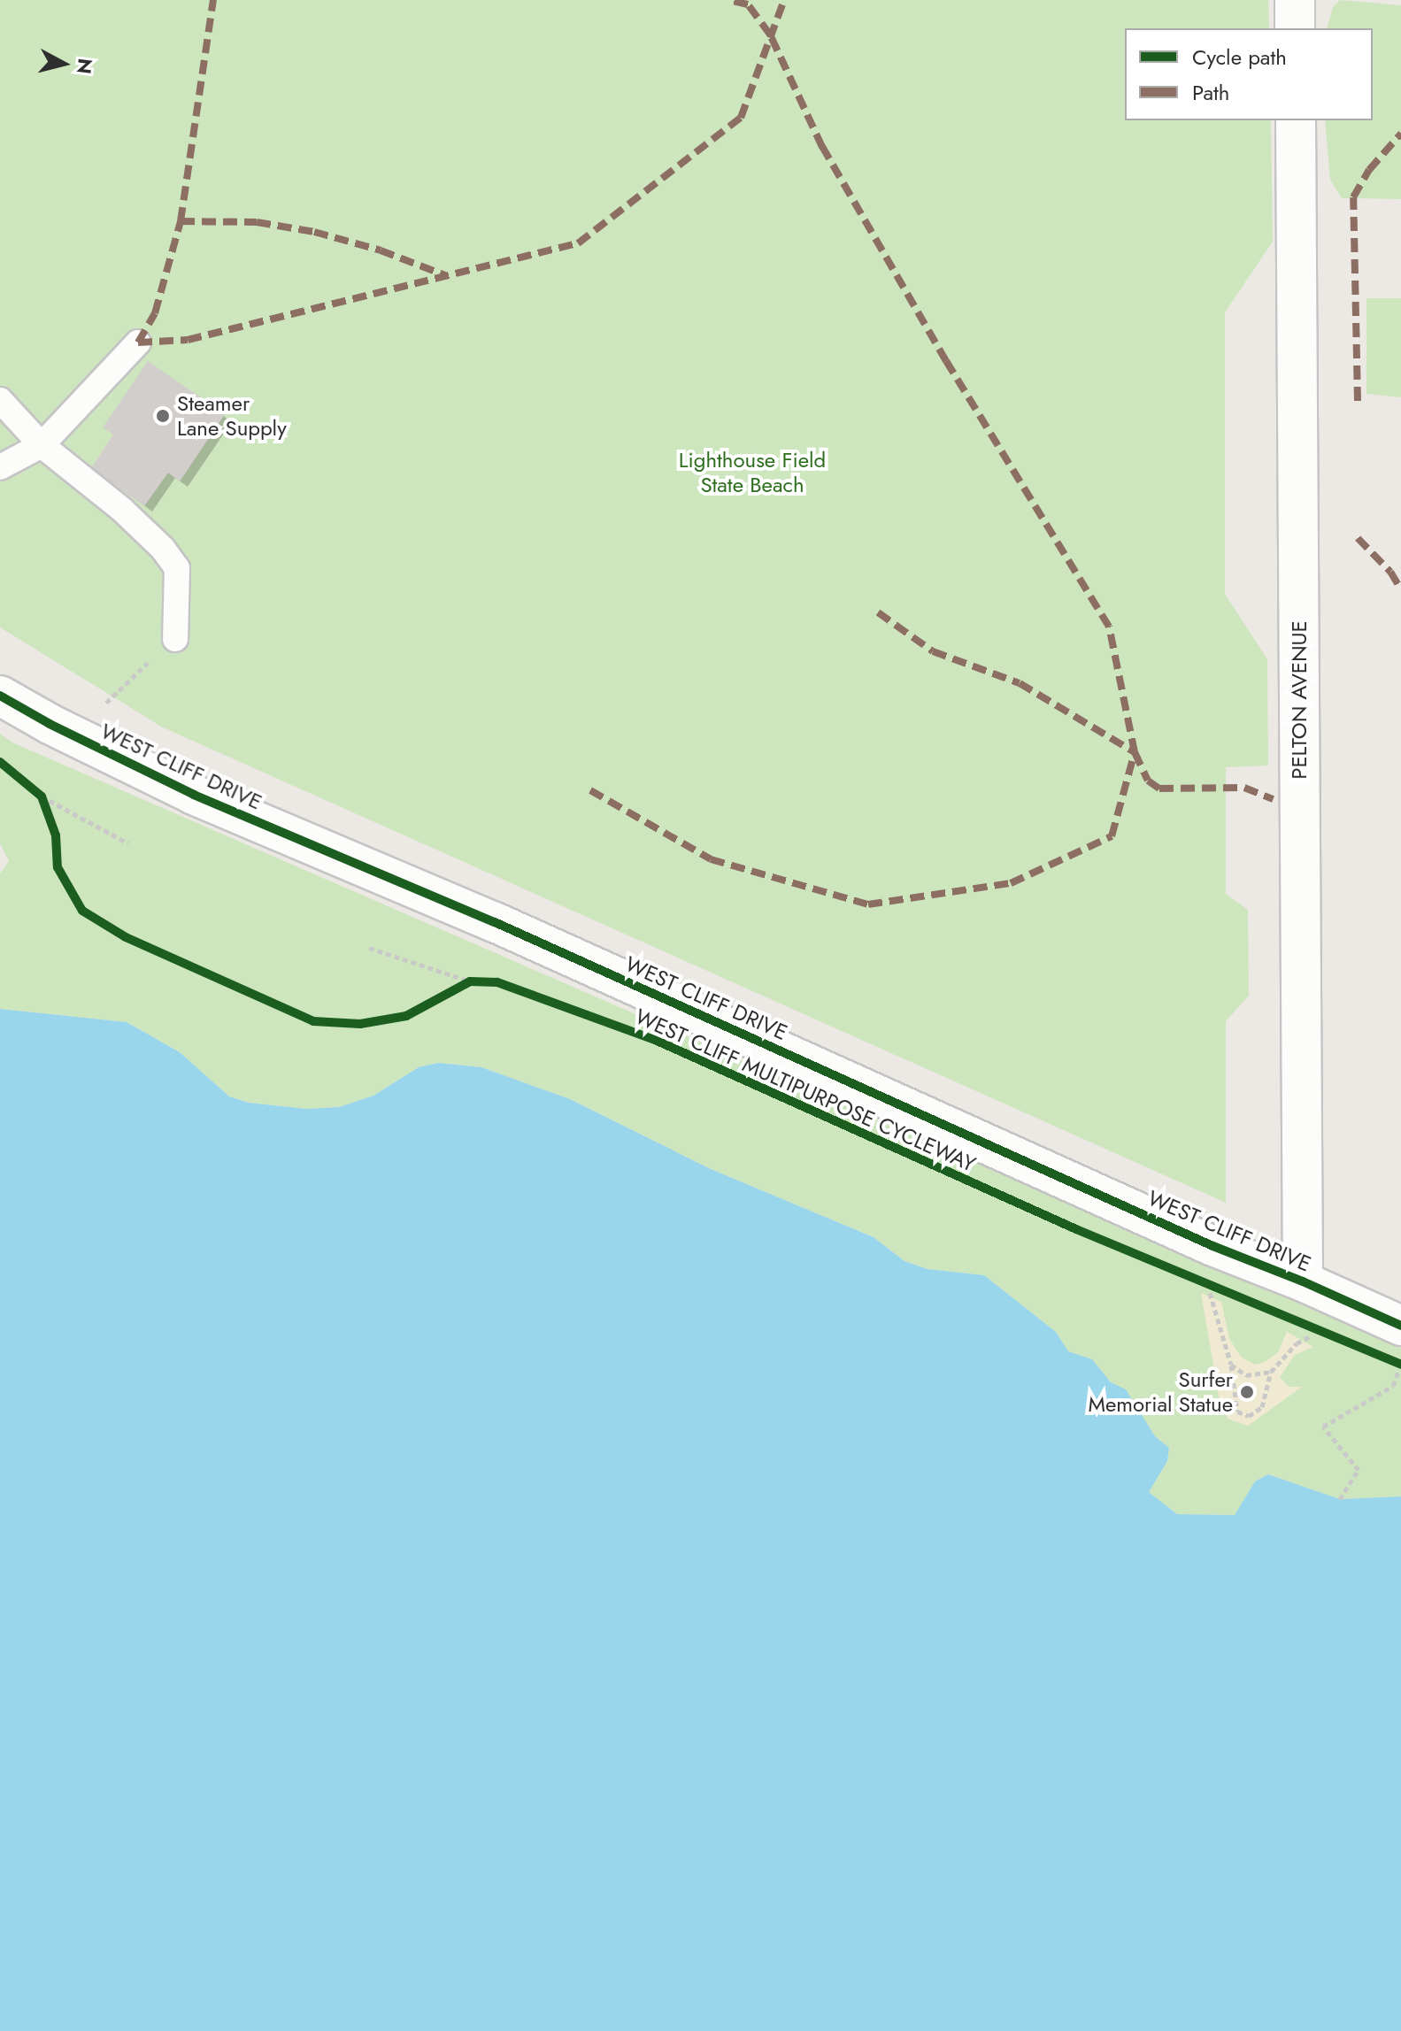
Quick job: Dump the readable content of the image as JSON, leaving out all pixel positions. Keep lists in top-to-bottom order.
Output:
{
  "streets": {
    "street": ["PELTON AVENUE", "WEST CLIFF DRIVE"],
    "cycle path": ["WEST CLIFF MULTIPURPOSE CYCLEWAY"]
  },
  "crossings": [
    ["PELTON AVENUE", "WEST CLIFF DRIVE"]
  ],
  "parks": ["Lighthouse Field State Beach"],
  "places": ["Steamer Lane Supply", "Surfer Memorial Statue"],
  "legend": ["Cycle path", "Path"],
  "north": "right"
}
